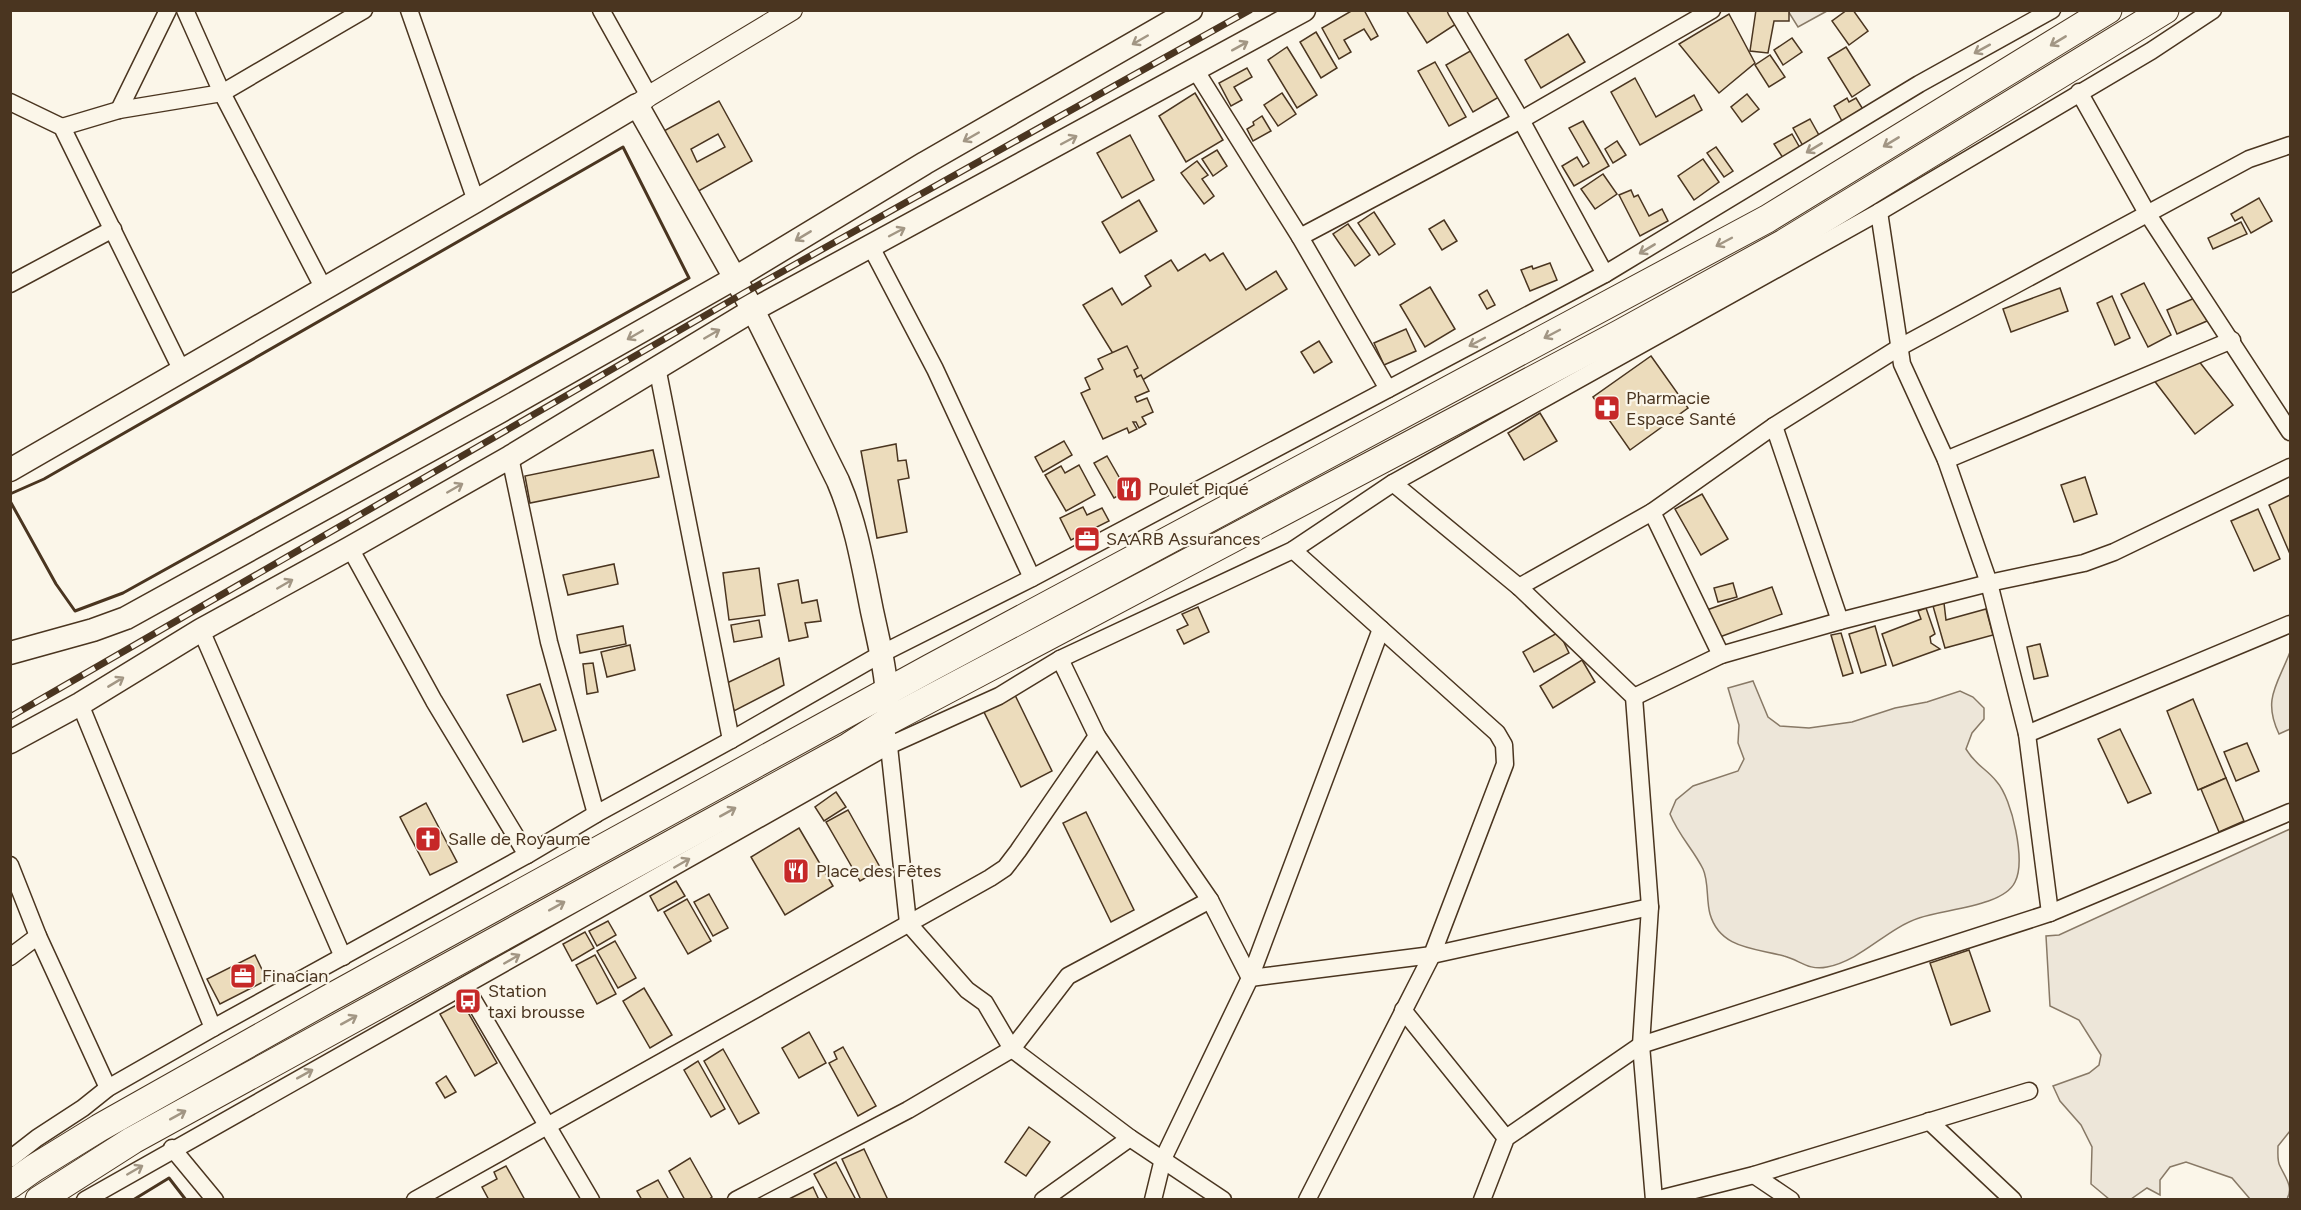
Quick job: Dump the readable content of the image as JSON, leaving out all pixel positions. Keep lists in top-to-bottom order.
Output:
{
  "places": {
    "pharmacy": ["Pharmacie Espace Santé"],
    "restaurant": ["Poulet Piqué", "Place des Fêtes"],
    "office": ["SAARB Assurances", "Finacian"],
    "church": ["Salle de Royaume"],
    "bus stop": ["Station taxi brousse"]
  }
}
